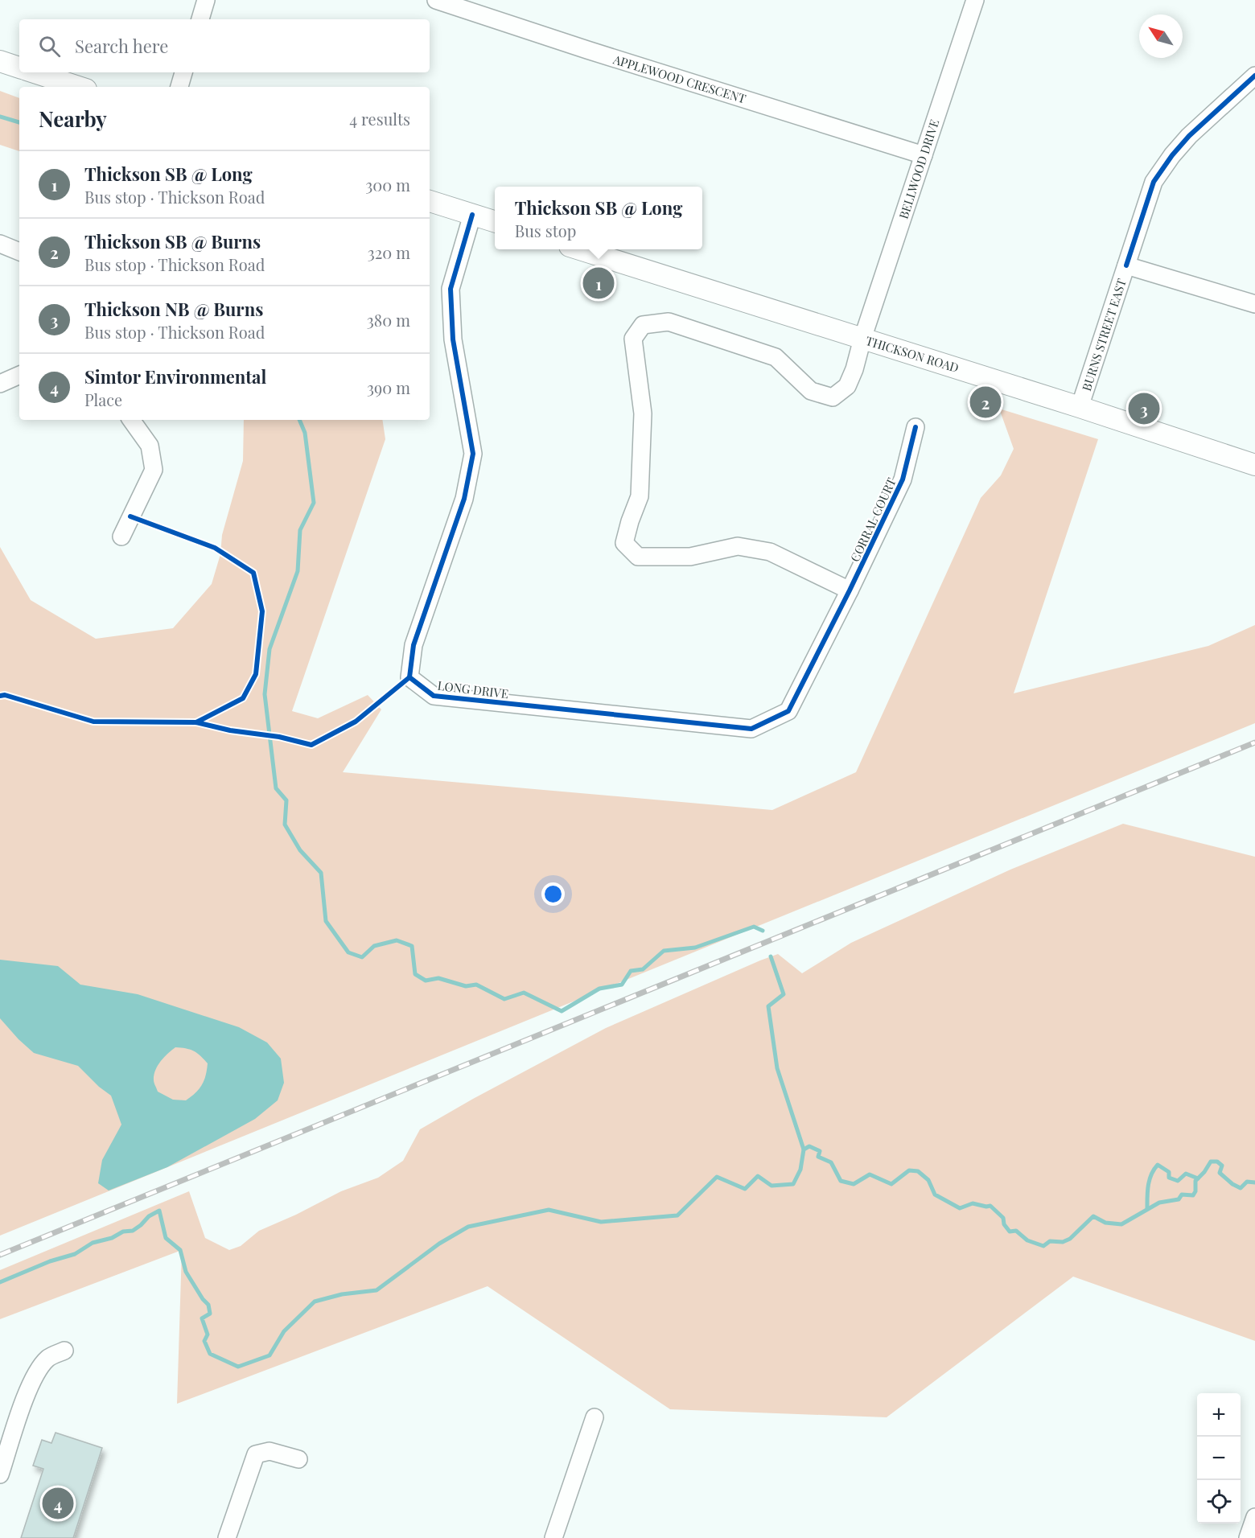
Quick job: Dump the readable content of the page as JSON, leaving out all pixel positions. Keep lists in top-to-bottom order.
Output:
{
  "streets": {
    "main road": ["THICKSON ROAD"],
    "street": [
      "APPLEWOOD CRESCENT",
      "BELLWOOD DRIVE",
      "BURNS STREET EAST",
      "CORRAL COURT",
      "LONG DRIVE"
    ]
  },
  "crossings": [
    ["APPLEWOOD CRESCENT", "BELLWOOD DRIVE"],
    ["BELLWOOD DRIVE", "THICKSON ROAD"],
    ["BELLWOOD DRIVE", "CORRAL COURT"],
    ["BELLWOOD DRIVE", "LONG DRIVE"],
    ["BURNS STREET EAST", "THICKSON ROAD"],
    ["CORRAL COURT", "LONG DRIVE"]
  ],
  "north": "top left",
  "page": {
    "search": "Search here",
    "heading": ["Nearby", "4 results"],
    "list": [
      {
        "mark": "1",
        "name": "Thickson SB @ Long",
        "note": "Bus stop · Thickson Road",
        "value": "300 m"
      },
      {
        "mark": "2",
        "name": "Thickson SB @ Burns",
        "note": "Bus stop · Thickson Road",
        "value": "320 m"
      },
      {
        "mark": "3",
        "name": "Thickson NB @ Burns",
        "note": "Bus stop · Thickson Road",
        "value": "380 m"
      },
      {
        "mark": "4",
        "name": "Simtor Environmental",
        "note": "Place",
        "value": "390 m"
      }
    ],
    "popup": ["Thickson SB @ Long", "Bus stop"],
    "pins": [
      "1",
      "2",
      "3",
      "4"
    ],
    "map_buttons": ["+", "−"]
  }
}
